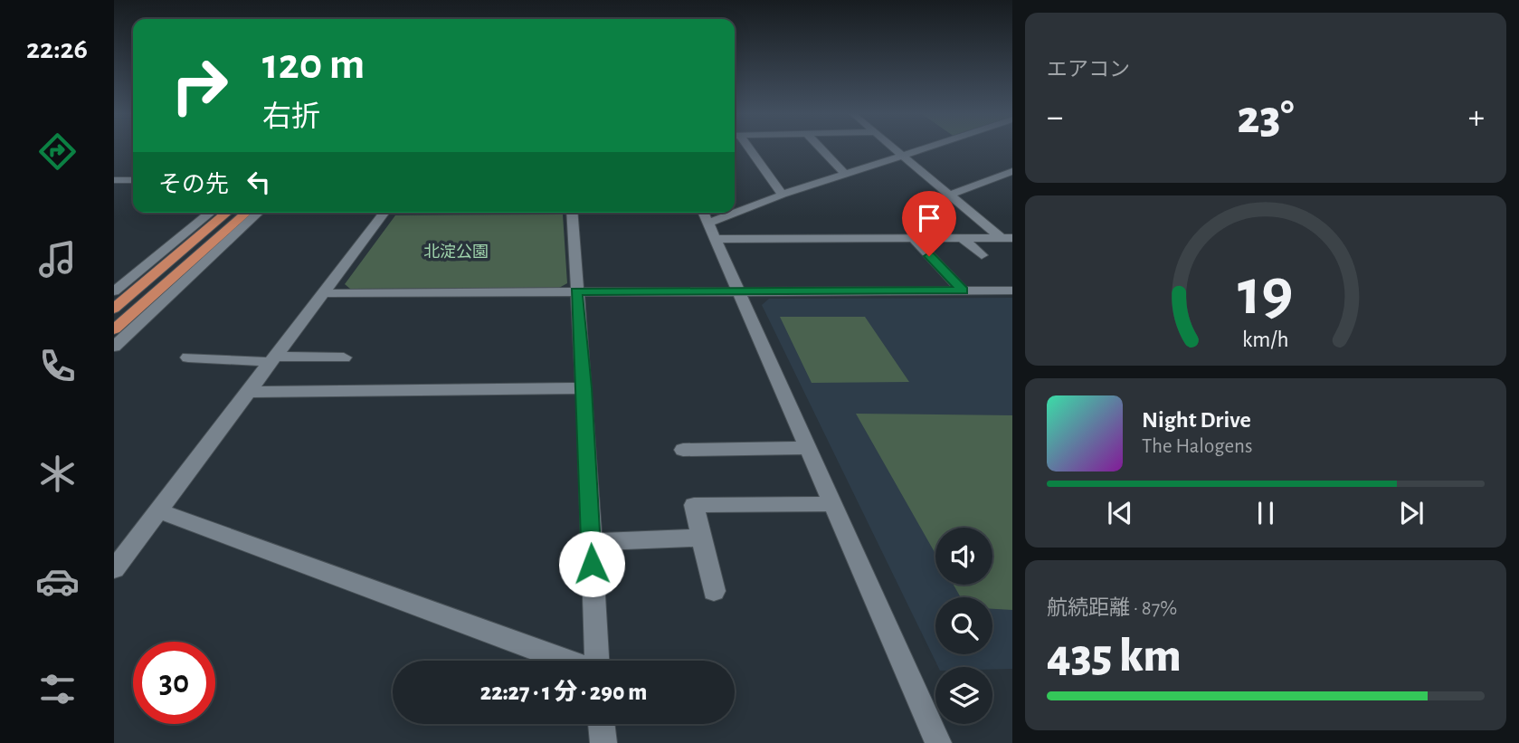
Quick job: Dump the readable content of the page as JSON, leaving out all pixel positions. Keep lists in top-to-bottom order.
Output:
{
  "parks": ["北淀公園"],
  "page": {
    "tabs": "22:26",
    "tile": [
      "エアコン",
      ["航続距離 · 87%", "435 km"]
    ],
    "turn": ["120 m", "右折"],
    "heat": ["−", "23°", "+"],
    "then": "その先",
    "song": ["Night Drive", "The Halogens"],
    "limit": "30",
    "trip": "22:27 · 1 分 · 290 m",
    "gauge": ["19", "km/h"]
  }
}
